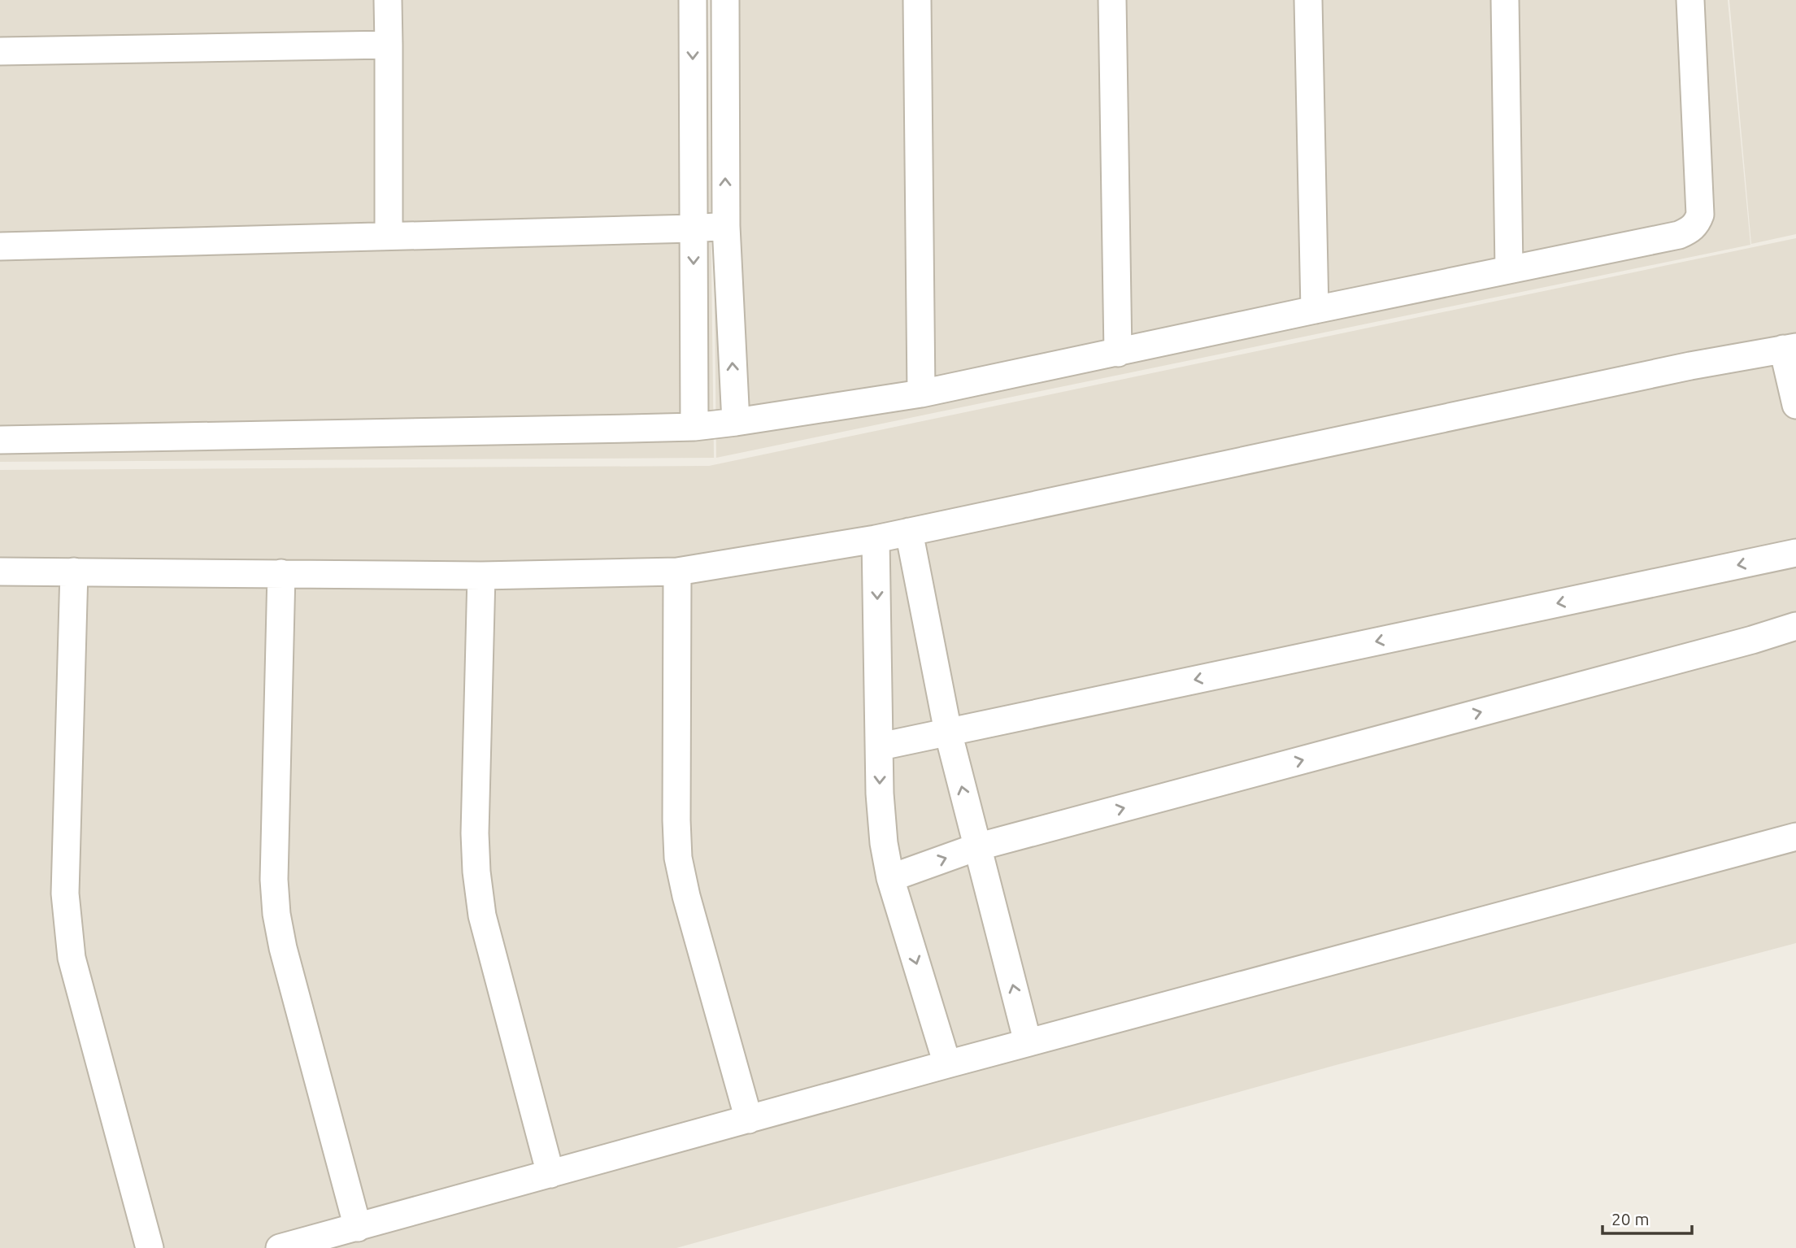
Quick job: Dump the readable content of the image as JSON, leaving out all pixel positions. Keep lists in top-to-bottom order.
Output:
{
  "scale_bar": "20 m"
}
